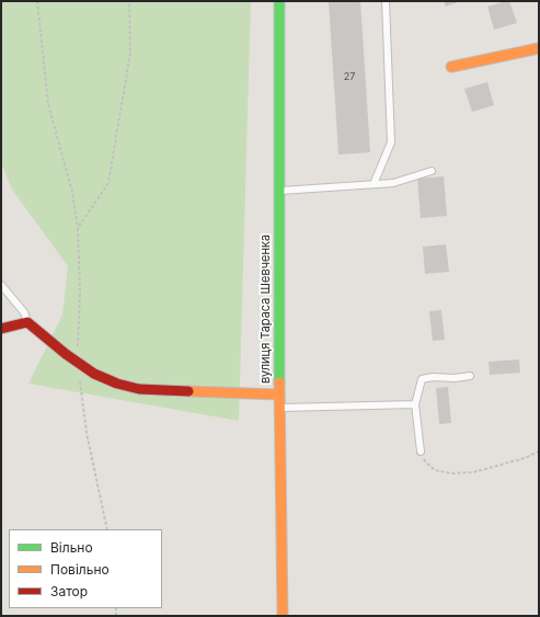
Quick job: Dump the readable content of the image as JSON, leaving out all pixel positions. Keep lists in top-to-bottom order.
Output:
{
  "streets": {
    "street": ["вулиця Тараса Шевченка"]
  },
  "house_numbers": ["27"],
  "legend": ["Вільно", "Повільно", "Затор"]
}
